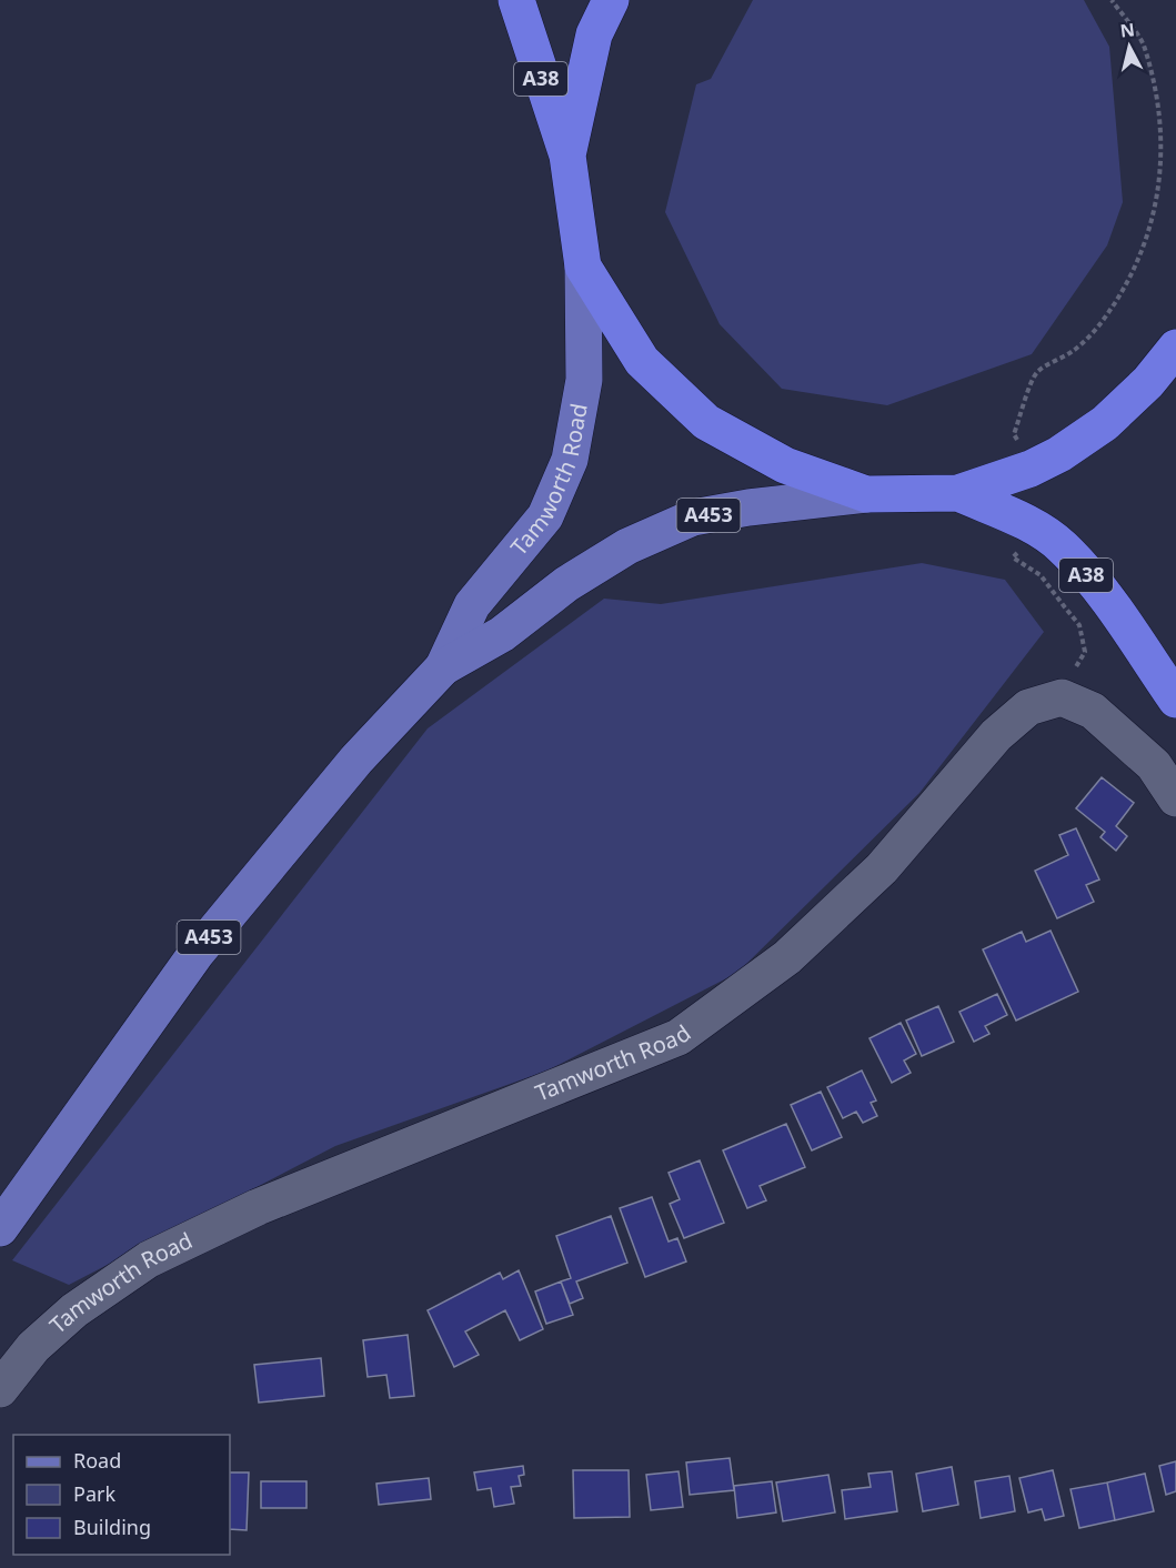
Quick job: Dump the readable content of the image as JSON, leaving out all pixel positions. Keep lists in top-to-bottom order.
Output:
{
  "streets": {
    "highway": ["A38"],
    "main road": ["Tamworth Road", "A453"]
  },
  "legend": ["Road", "Park", "Building"],
  "north": "top"
}
